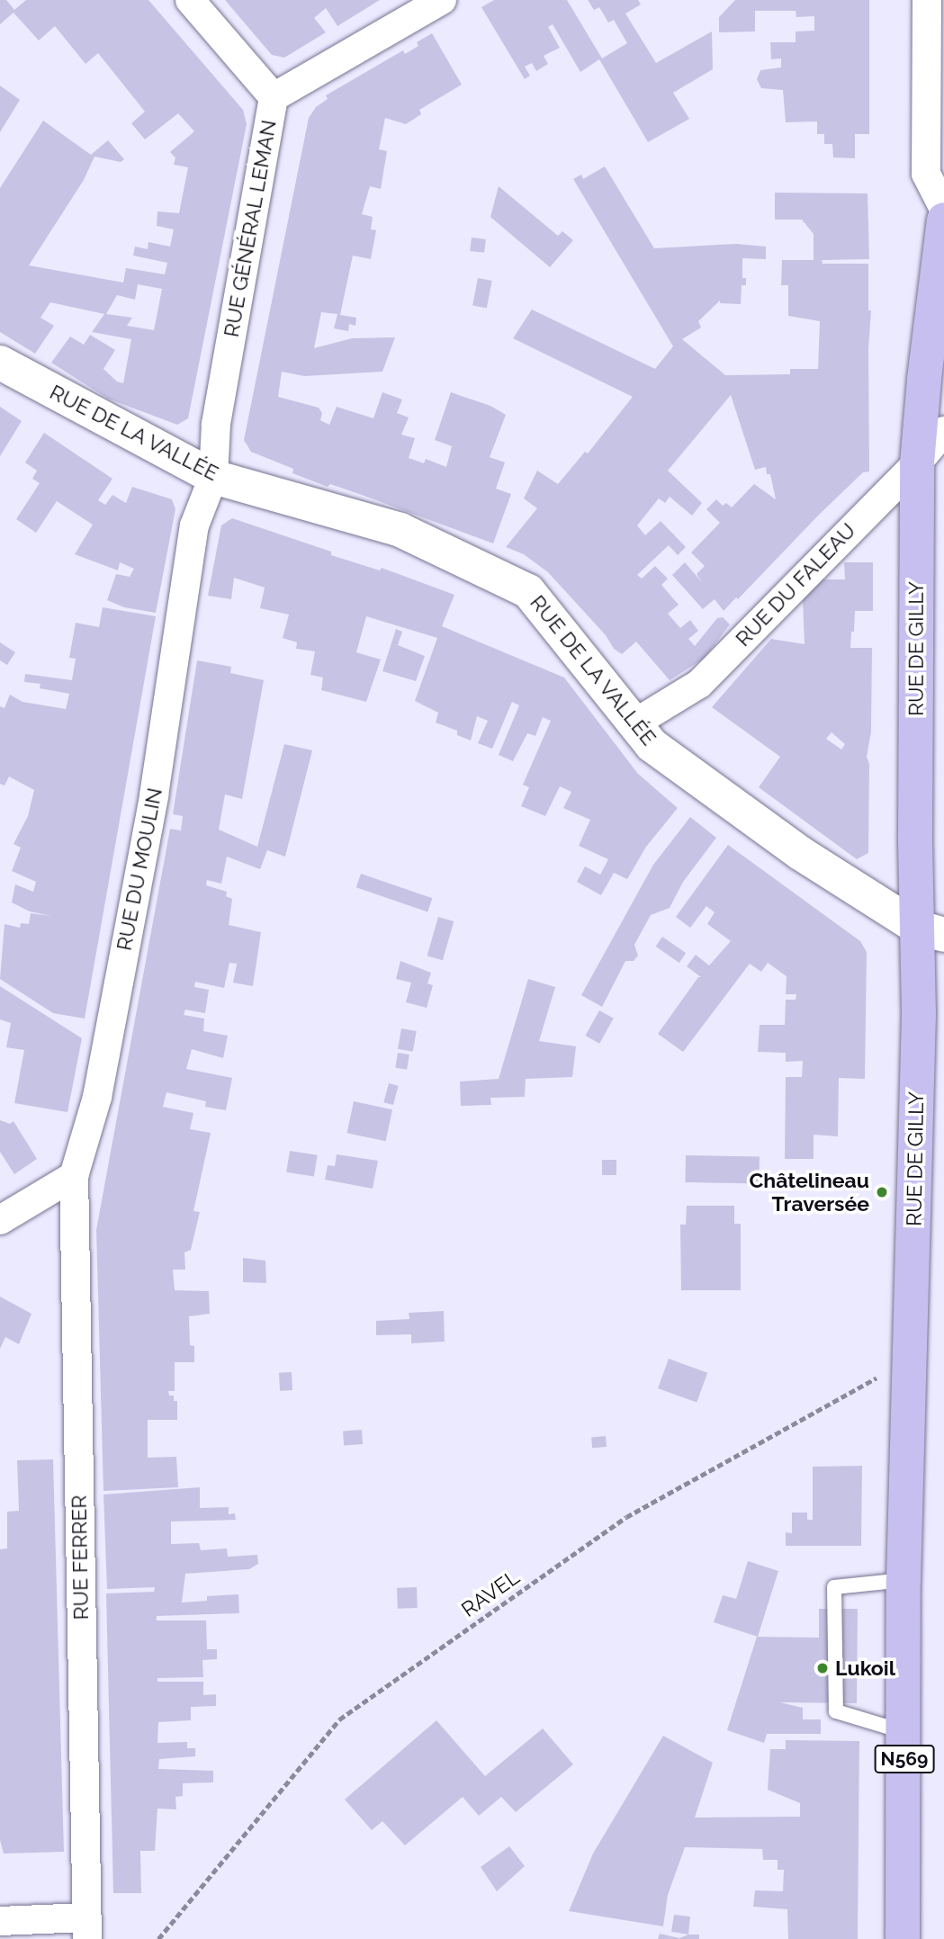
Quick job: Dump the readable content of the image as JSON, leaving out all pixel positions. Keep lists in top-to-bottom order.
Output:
{
  "streets": {
    "main road": ["RUE DE LA VALLÉE", "RUE DE GILLY", "N569"],
    "street": [
      "RUE GÉNÉRAL LEMAN",
      "RUE DU FALEAU",
      "RUE DU MOULIN",
      "RUE FERRER"
    ],
    "path": ["RAVEL"]
  },
  "crossings": [
    ["RUE GÉNÉRAL LEMAN", "RUE DE LA VALLÉE"],
    ["RUE GÉNÉRAL LEMAN", "RUE DU MOULIN"],
    ["RUE DE LA VALLÉE", "RUE DU FALEAU"],
    ["RUE DE LA VALLÉE", "RUE DE GILLY"],
    ["RUE DE LA VALLÉE", "RUE DU MOULIN"],
    ["RUE DU FALEAU", "RUE DE GILLY"],
    ["RUE DE GILLY", "RAVEL"],
    ["RUE DE GILLY", "N569"],
    ["RUE DU MOULIN", "RUE FERRER"]
  ],
  "places": ["Châtelineau Traversée", "Lukoil"]
}
